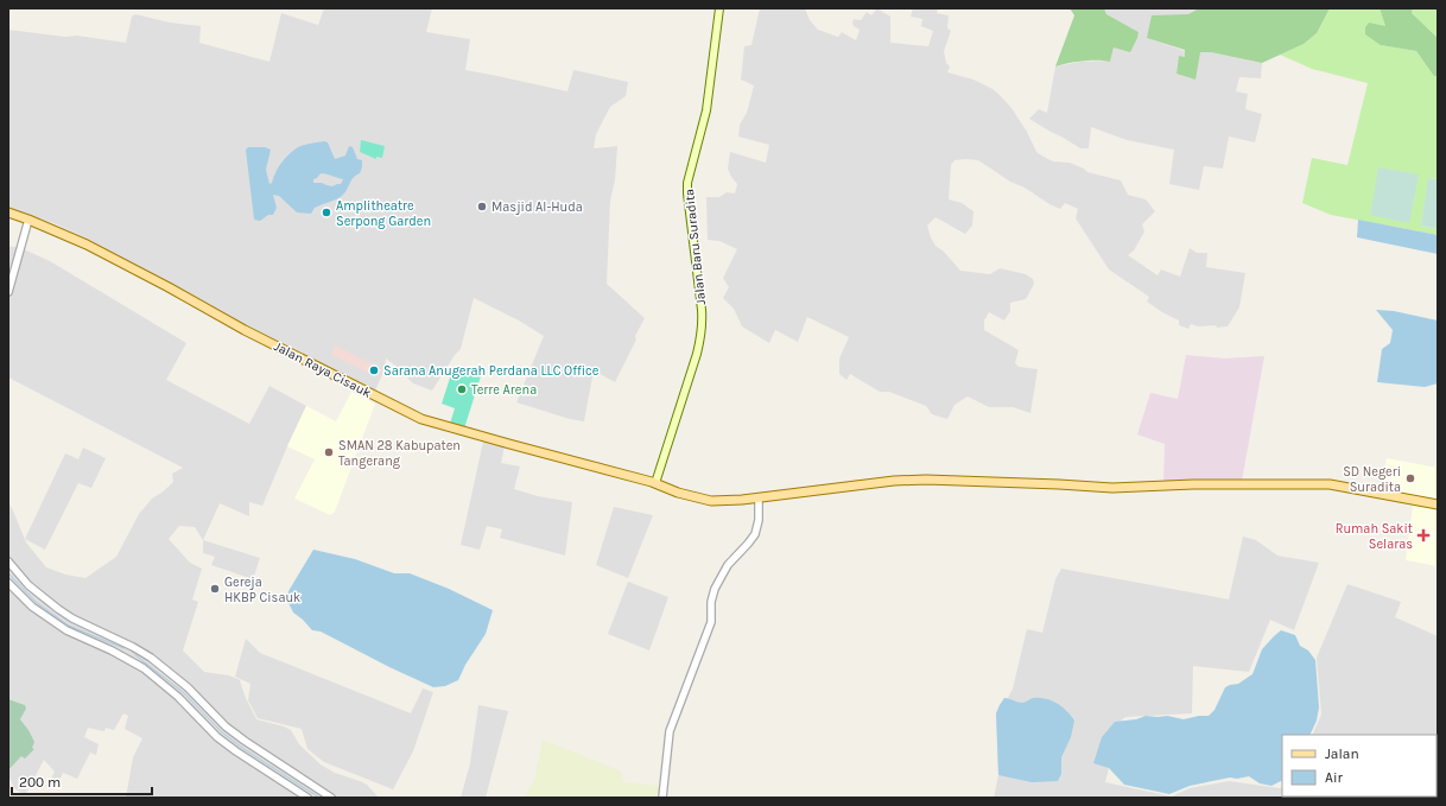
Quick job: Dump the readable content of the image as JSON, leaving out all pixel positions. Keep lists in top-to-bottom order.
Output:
{
  "streets": {
    "main road": ["Jalan Baru Suradita", "Jalan Raya Cisauk"]
  },
  "crossings": [
    ["Jalan Baru Suradita", "Jalan Raya Cisauk"]
  ],
  "places": {
    "other": [
      "Masjid AI-Huda",
      "Amplitheatre Serpong Garden",
      "Sarana Anugerah Perdana LLC Office",
      "Terre Arena",
      "SMAN 28 Kabupaten Tangerang",
      "SD Negeri Suradita",
      "Gereja HKBP Cisauk"
    ],
    "health": ["Rumah Sakit Selaras"]
  },
  "legend": ["Jalan", "Air"],
  "scale_bar": "200 m"
}
